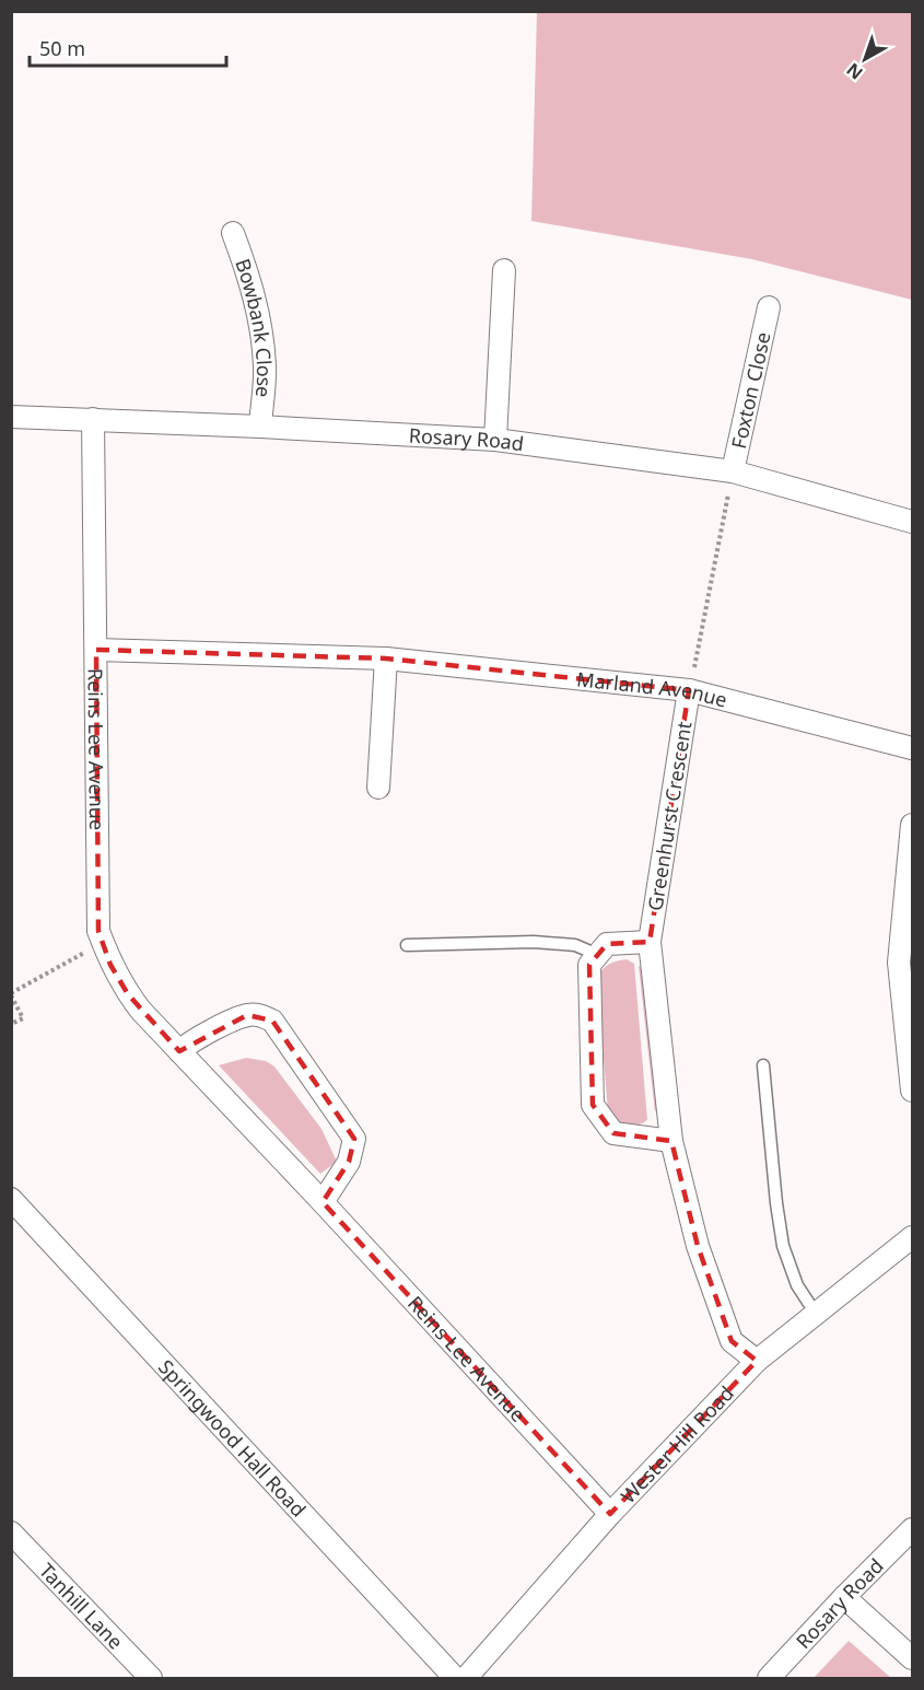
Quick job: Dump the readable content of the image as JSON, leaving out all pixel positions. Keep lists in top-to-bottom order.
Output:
{
  "streets": {
    "street": [
      "Bowbank Close",
      "Foxton Close",
      "Rosary Road",
      "Marland Avenue",
      "Reins Lee Avenue",
      "Greenhurst Crescent",
      "Springwood Hall Road",
      "Wester Hill Road",
      "Tanhill Lane"
    ]
  },
  "crossings": [
    ["Bowbank Close", "Rosary Road"],
    ["Foxton Close", "Rosary Road"],
    ["Rosary Road", "Reins Lee Avenue"],
    ["Marland Avenue", "Reins Lee Avenue"],
    ["Marland Avenue", "Greenhurst Crescent"],
    ["Reins Lee Avenue", "Wester Hill Road"],
    ["Greenhurst Crescent", "Wester Hill Road"]
  ],
  "scale_bar": "50 m",
  "north": "bottom left"
}
